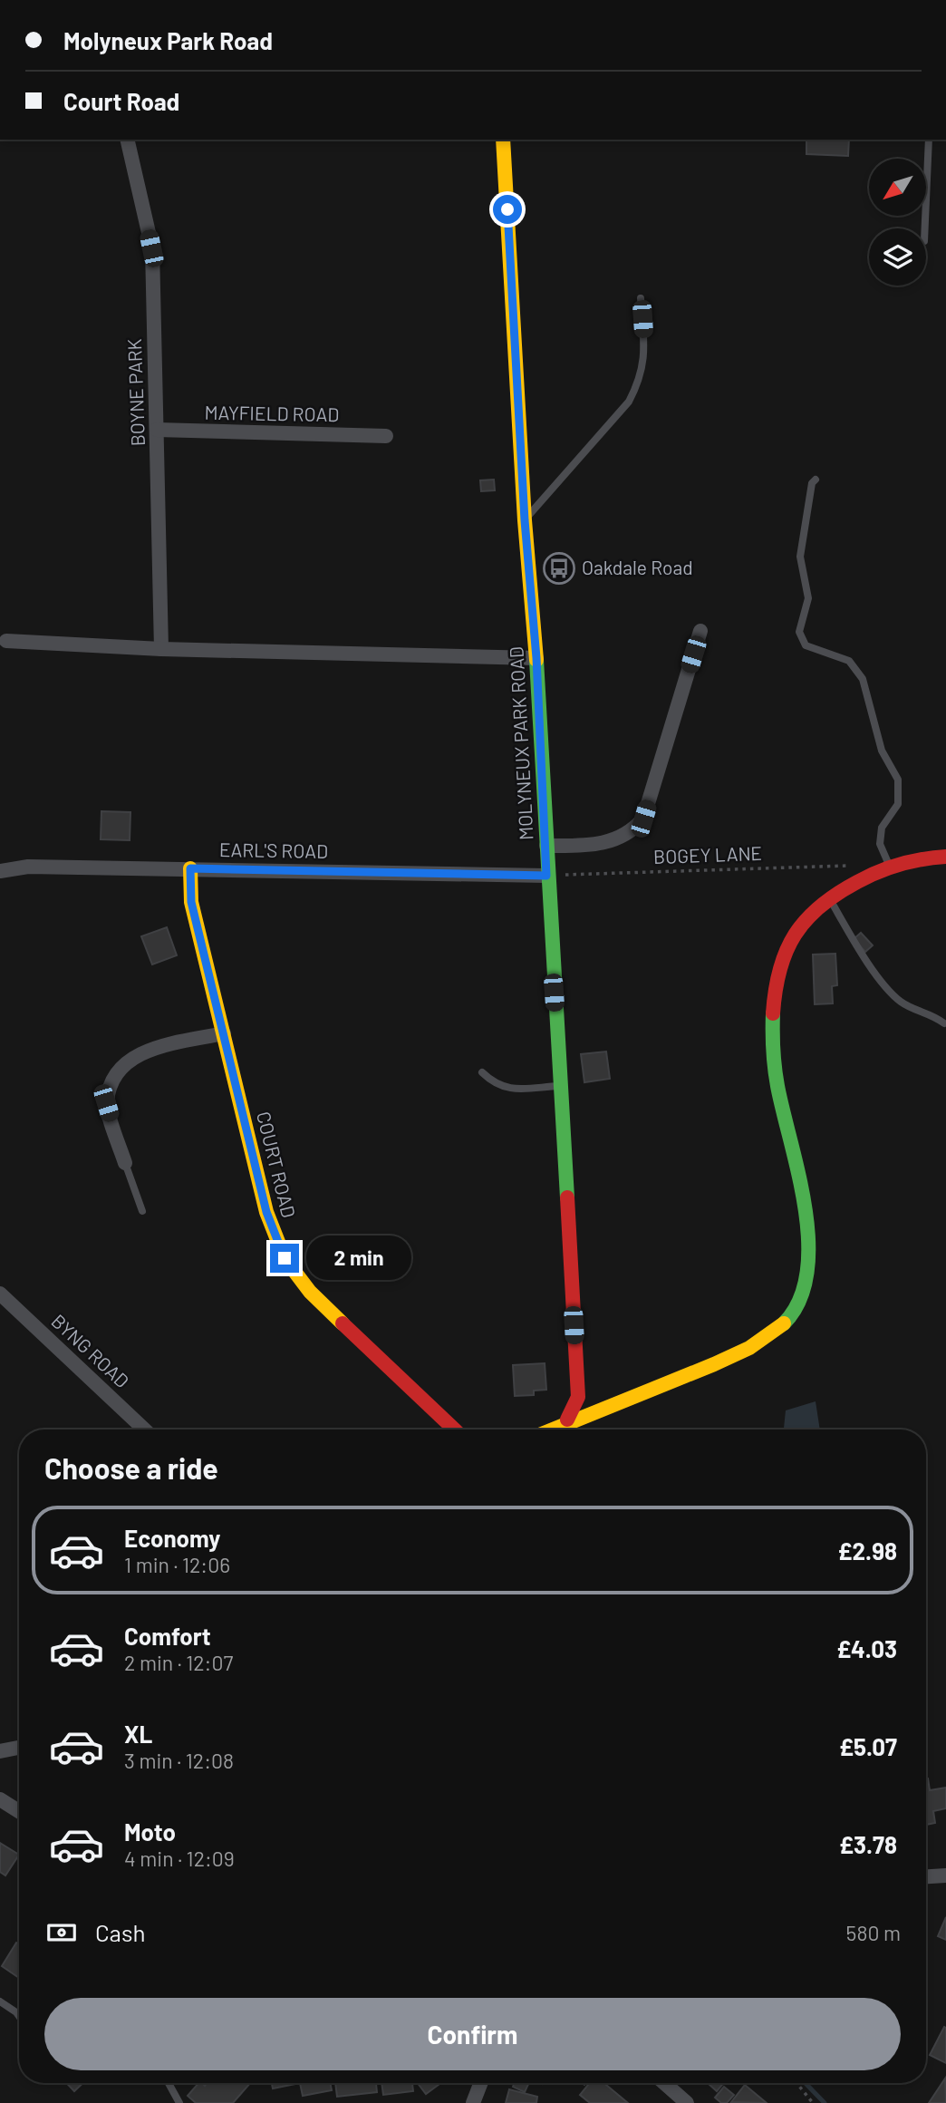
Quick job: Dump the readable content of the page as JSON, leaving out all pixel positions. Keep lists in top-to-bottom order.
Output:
{
  "streets": {
    "street": [
      "BOYNE PARK",
      "MAYFIELD ROAD",
      "MOLYNEUX PARK ROAD",
      "EARL'S ROAD",
      "COURT ROAD",
      "BYNG ROAD"
    ],
    "path": ["BOGEY LANE"]
  },
  "crossings": [
    ["BOYNE PARK", "MAYFIELD ROAD"],
    ["MOLYNEUX PARK ROAD", "EARL'S ROAD"],
    ["MOLYNEUX PARK ROAD", "BOGEY LANE"],
    ["EARL'S ROAD", "BOGEY LANE"],
    ["EARL'S ROAD", "COURT ROAD"]
  ],
  "places": {
    "bus stop": ["Oakdale Road"]
  },
  "north": "bottom left",
  "page": {
    "banner": ["Molyneux Park Road", "Court Road"],
    "bubble": "2 min",
    "heading": "Choose a ride",
    "list": [
      {
        "name": "Economy",
        "note": "1 min · 12:06",
        "value": "£2.98"
      },
      {
        "name": "Comfort",
        "note": "2 min · 12:07",
        "value": "£4.03"
      },
      {
        "name": "XL",
        "note": "3 min · 12:08",
        "value": "£5.07"
      },
      {
        "name": "Moto",
        "note": "4 min · 12:09",
        "value": "£3.78"
      }
    ],
    "pay": ["Cash", "580 m"],
    "buttons": "Confirm"
  }
}
